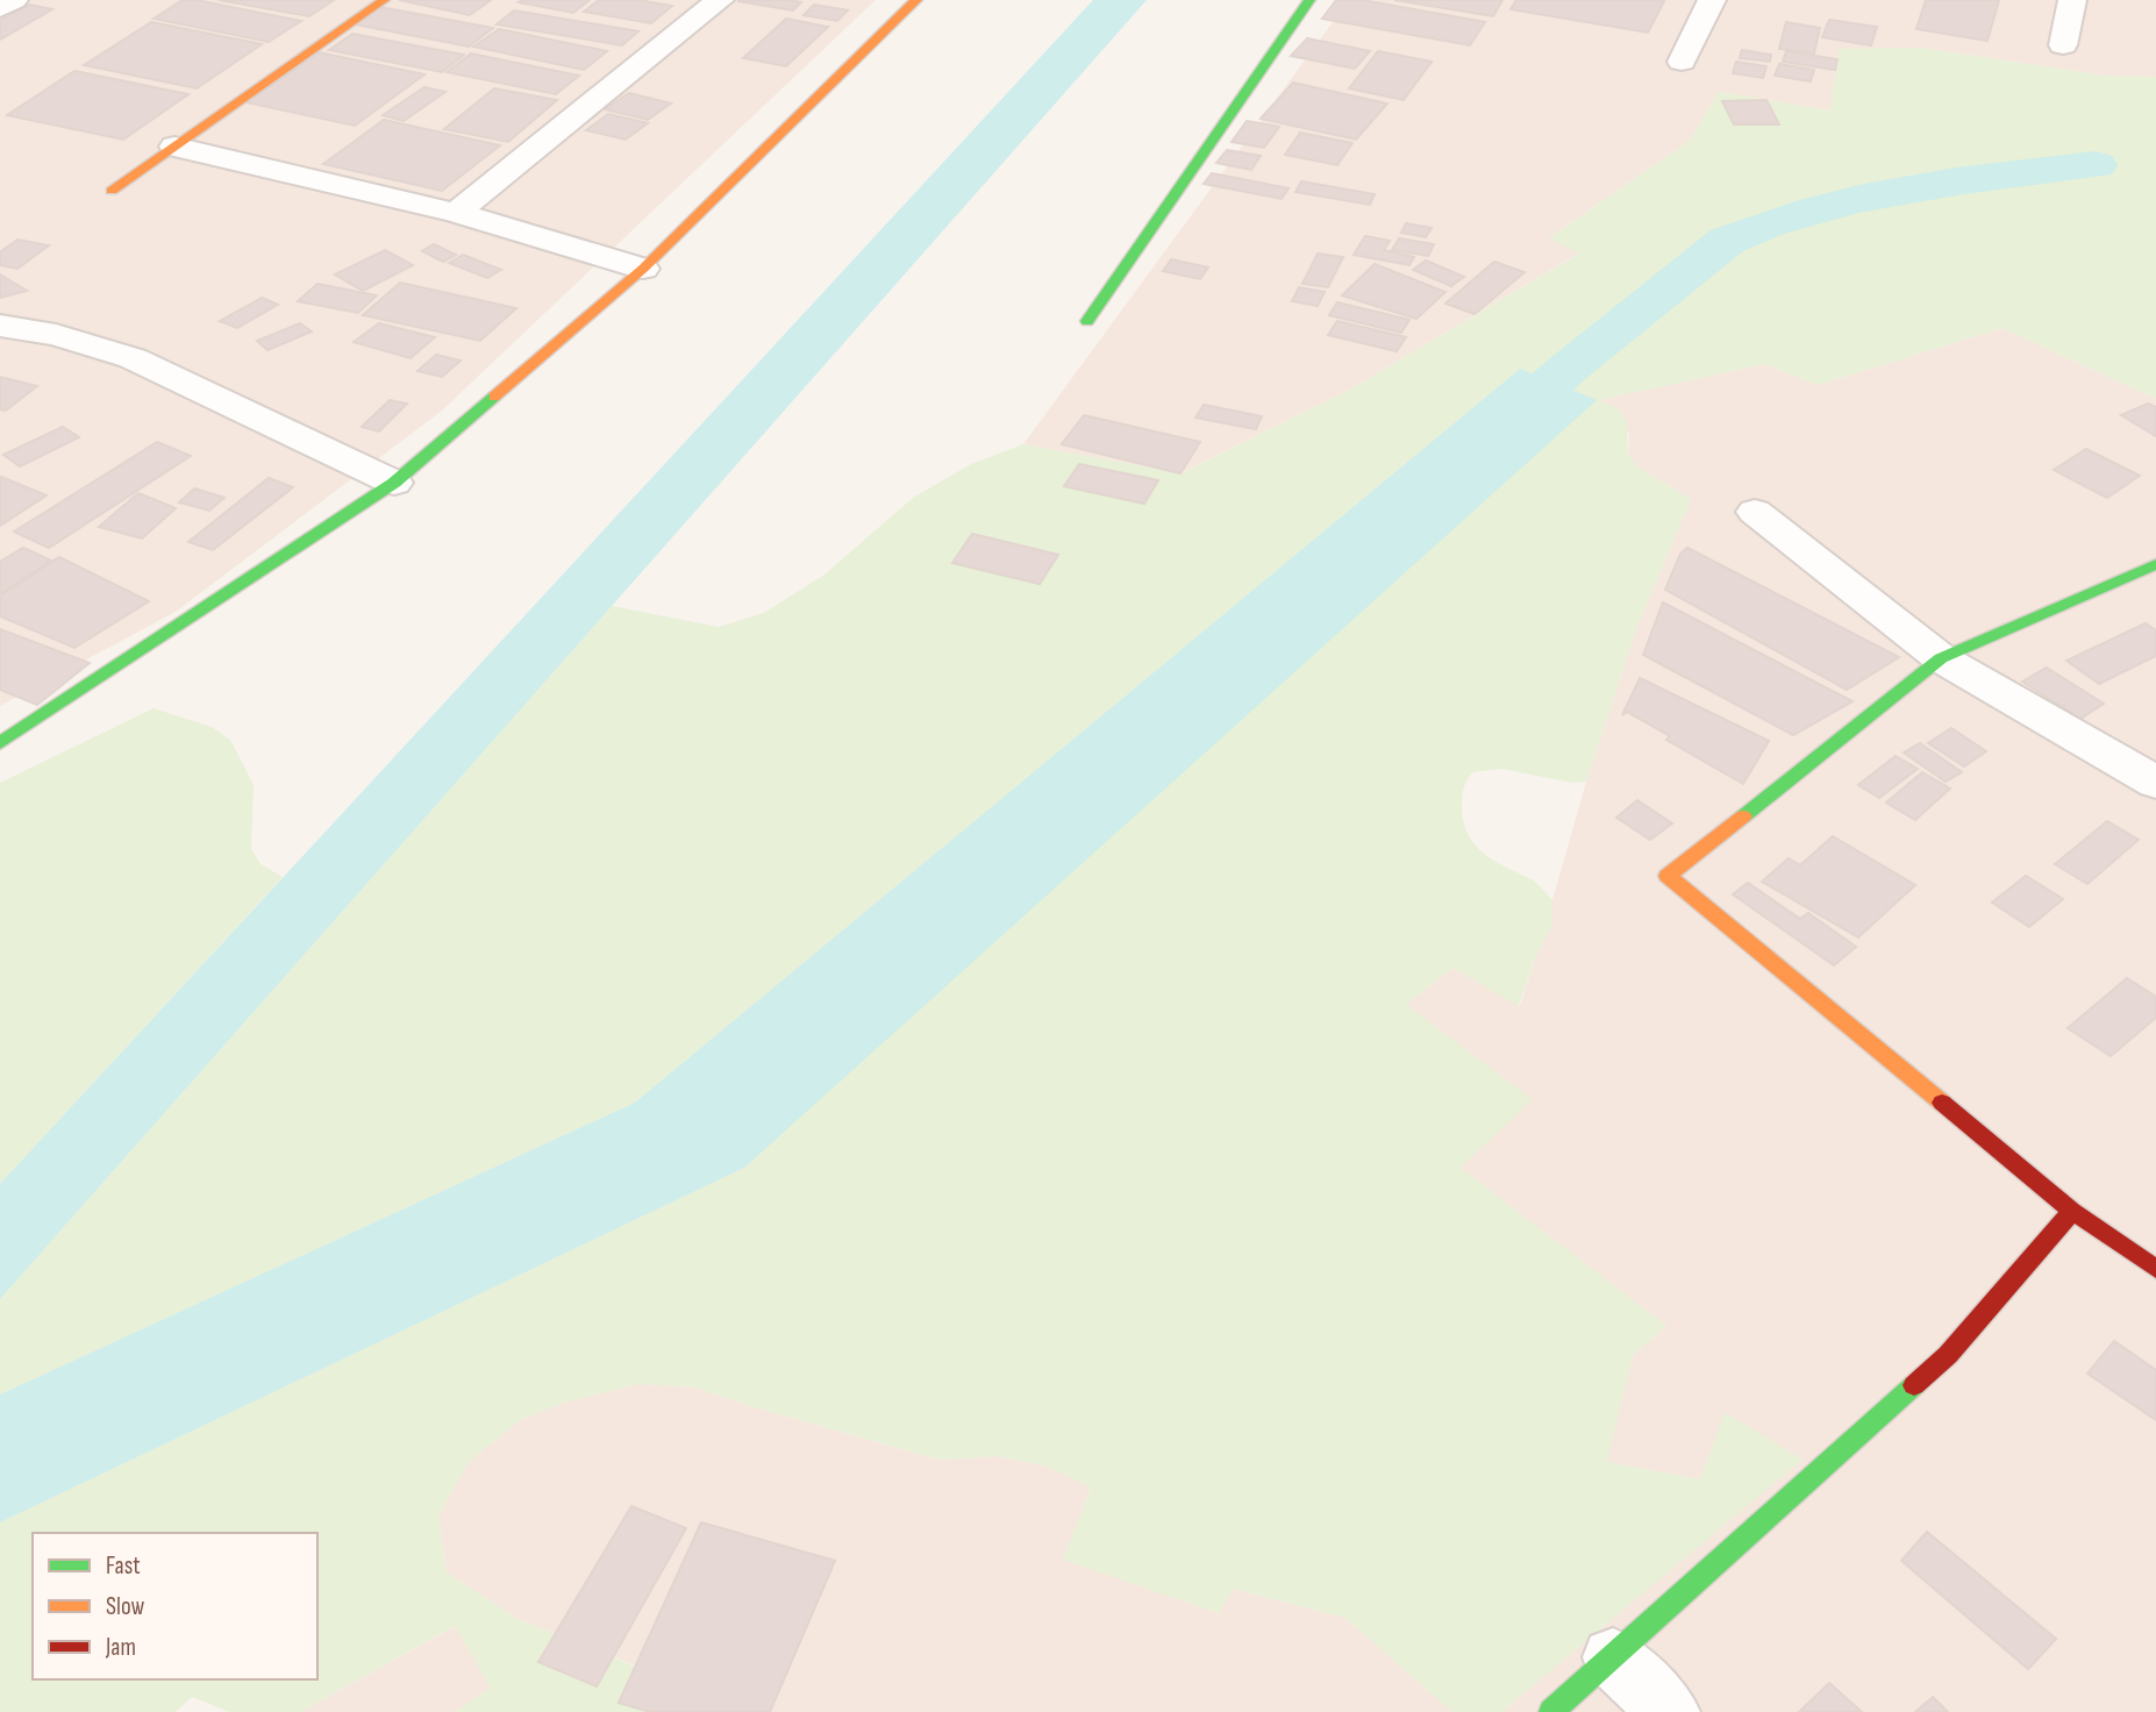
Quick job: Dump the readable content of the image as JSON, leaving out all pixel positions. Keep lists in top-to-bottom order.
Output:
{
  "legend": ["Fast", "Slow", "Jam"]
}
